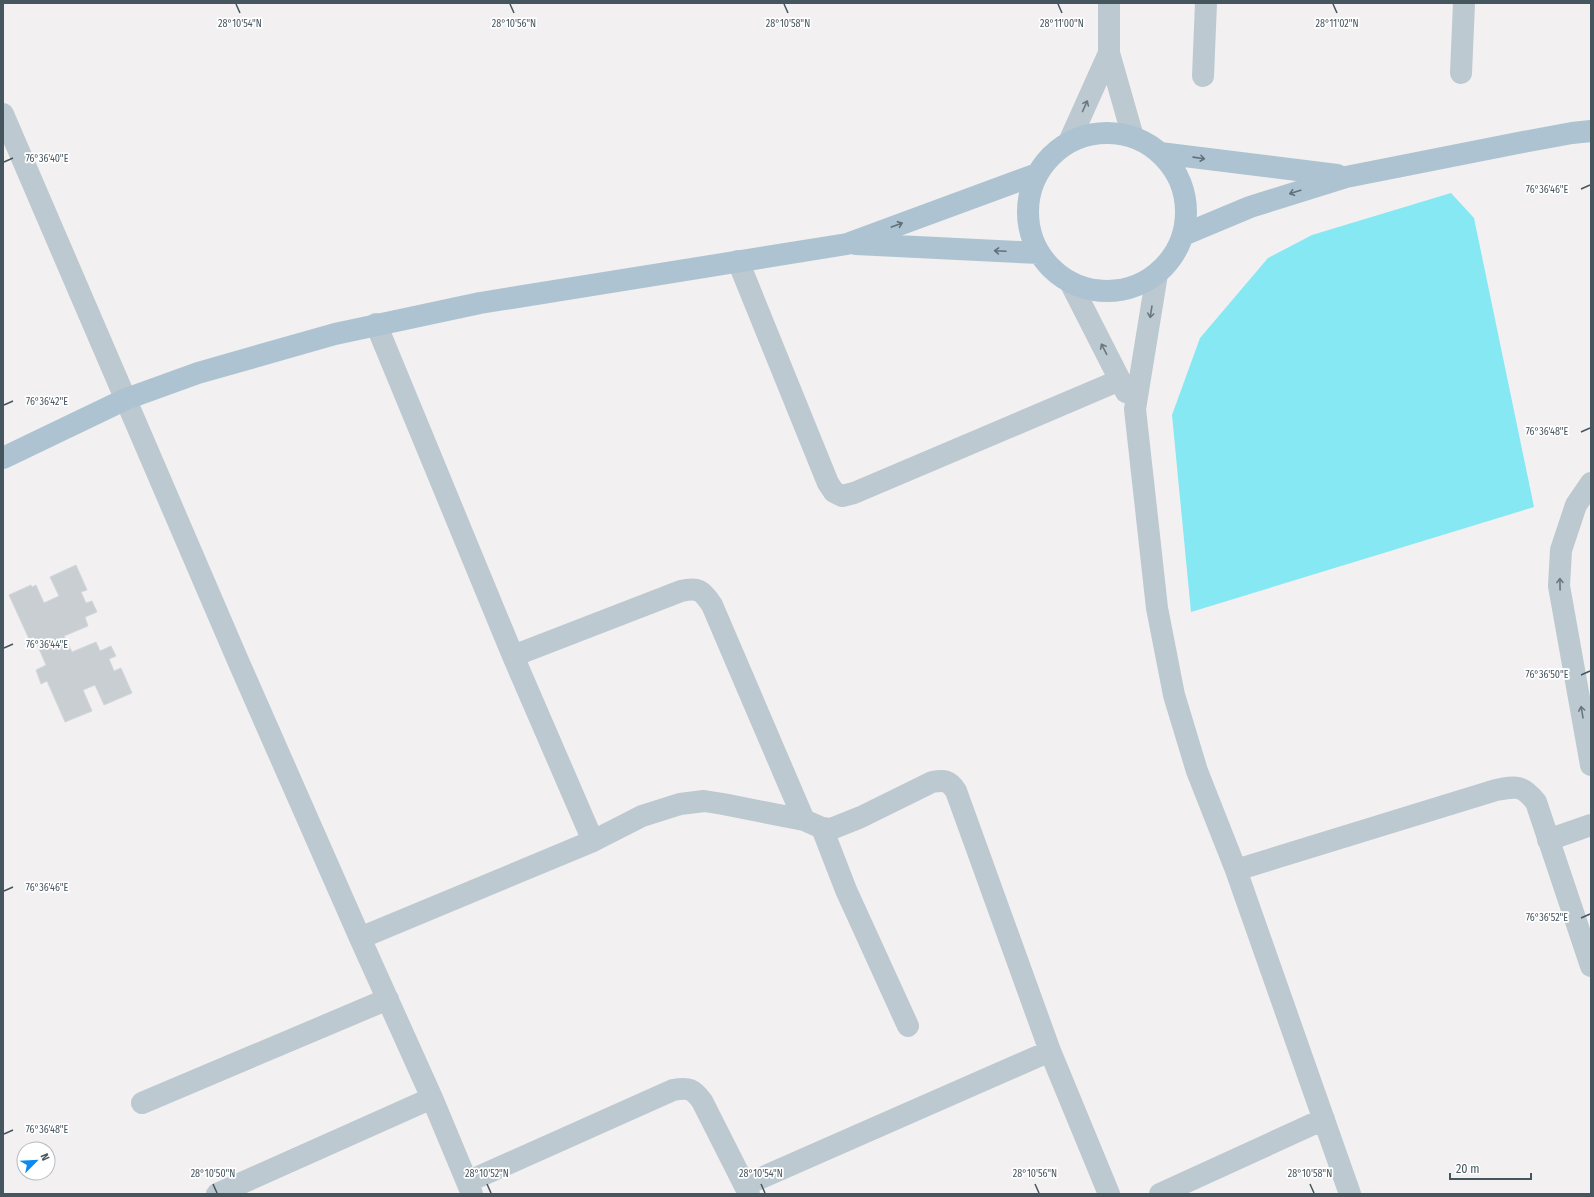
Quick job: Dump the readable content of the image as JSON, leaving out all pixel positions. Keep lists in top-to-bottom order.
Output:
{
  "scale_bar": "20 m",
  "north": "top right",
  "coordinates": [
    "28°10'54\"N",
    "28°10'56\"N",
    "28°10'58\"N",
    "28°11'00\"N",
    "28°11'02\"N",
    "76°36'40\"E",
    "76°36'46\"E",
    "76°36'42\"E",
    "76°36'48\"E",
    "76°36'44\"E",
    "76°36'50\"E",
    "76°36'52\"E",
    "28°10'50\"N",
    "28°10'52\"N"
  ]
}
